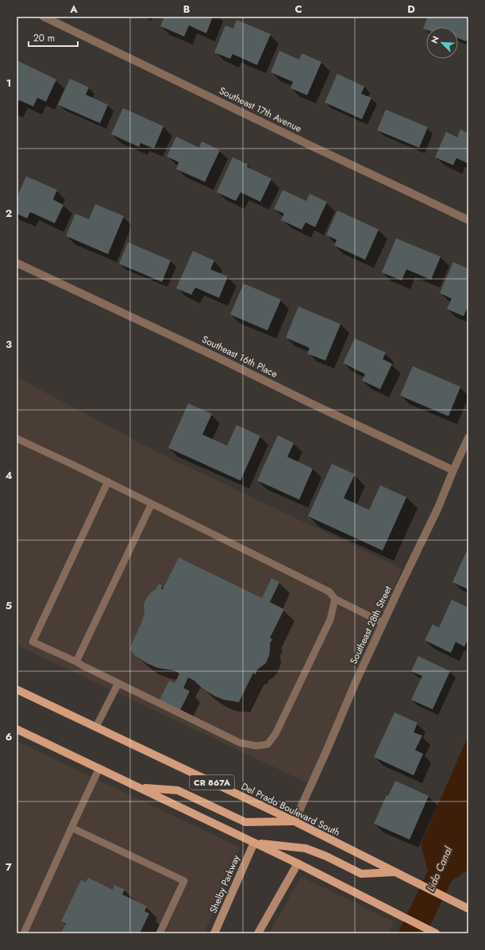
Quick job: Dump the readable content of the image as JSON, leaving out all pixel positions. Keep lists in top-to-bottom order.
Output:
{
  "streets": {
    "main road": ["CR 867A", "Del Prado Boulevard South"],
    "street": [
      "Southeast 17th Avenue",
      "Southeast 16th Place",
      "Southeast 28th Street",
      "Shelby Parkway"
    ]
  },
  "crossings": [
    ["Southeast 16th Place", "Southeast 28th Street"],
    ["Southeast 28th Street", "Del Prado Boulevard South"]
  ],
  "water": ["Lido Canal"],
  "scale_bar": "20 m",
  "north": "top left",
  "grid": {
    "columns": [
      "A",
      "B",
      "C",
      "D"
    ],
    "rows": [
      "1",
      "2",
      "3",
      "4",
      "5",
      "6",
      "7"
    ]
  }
}
